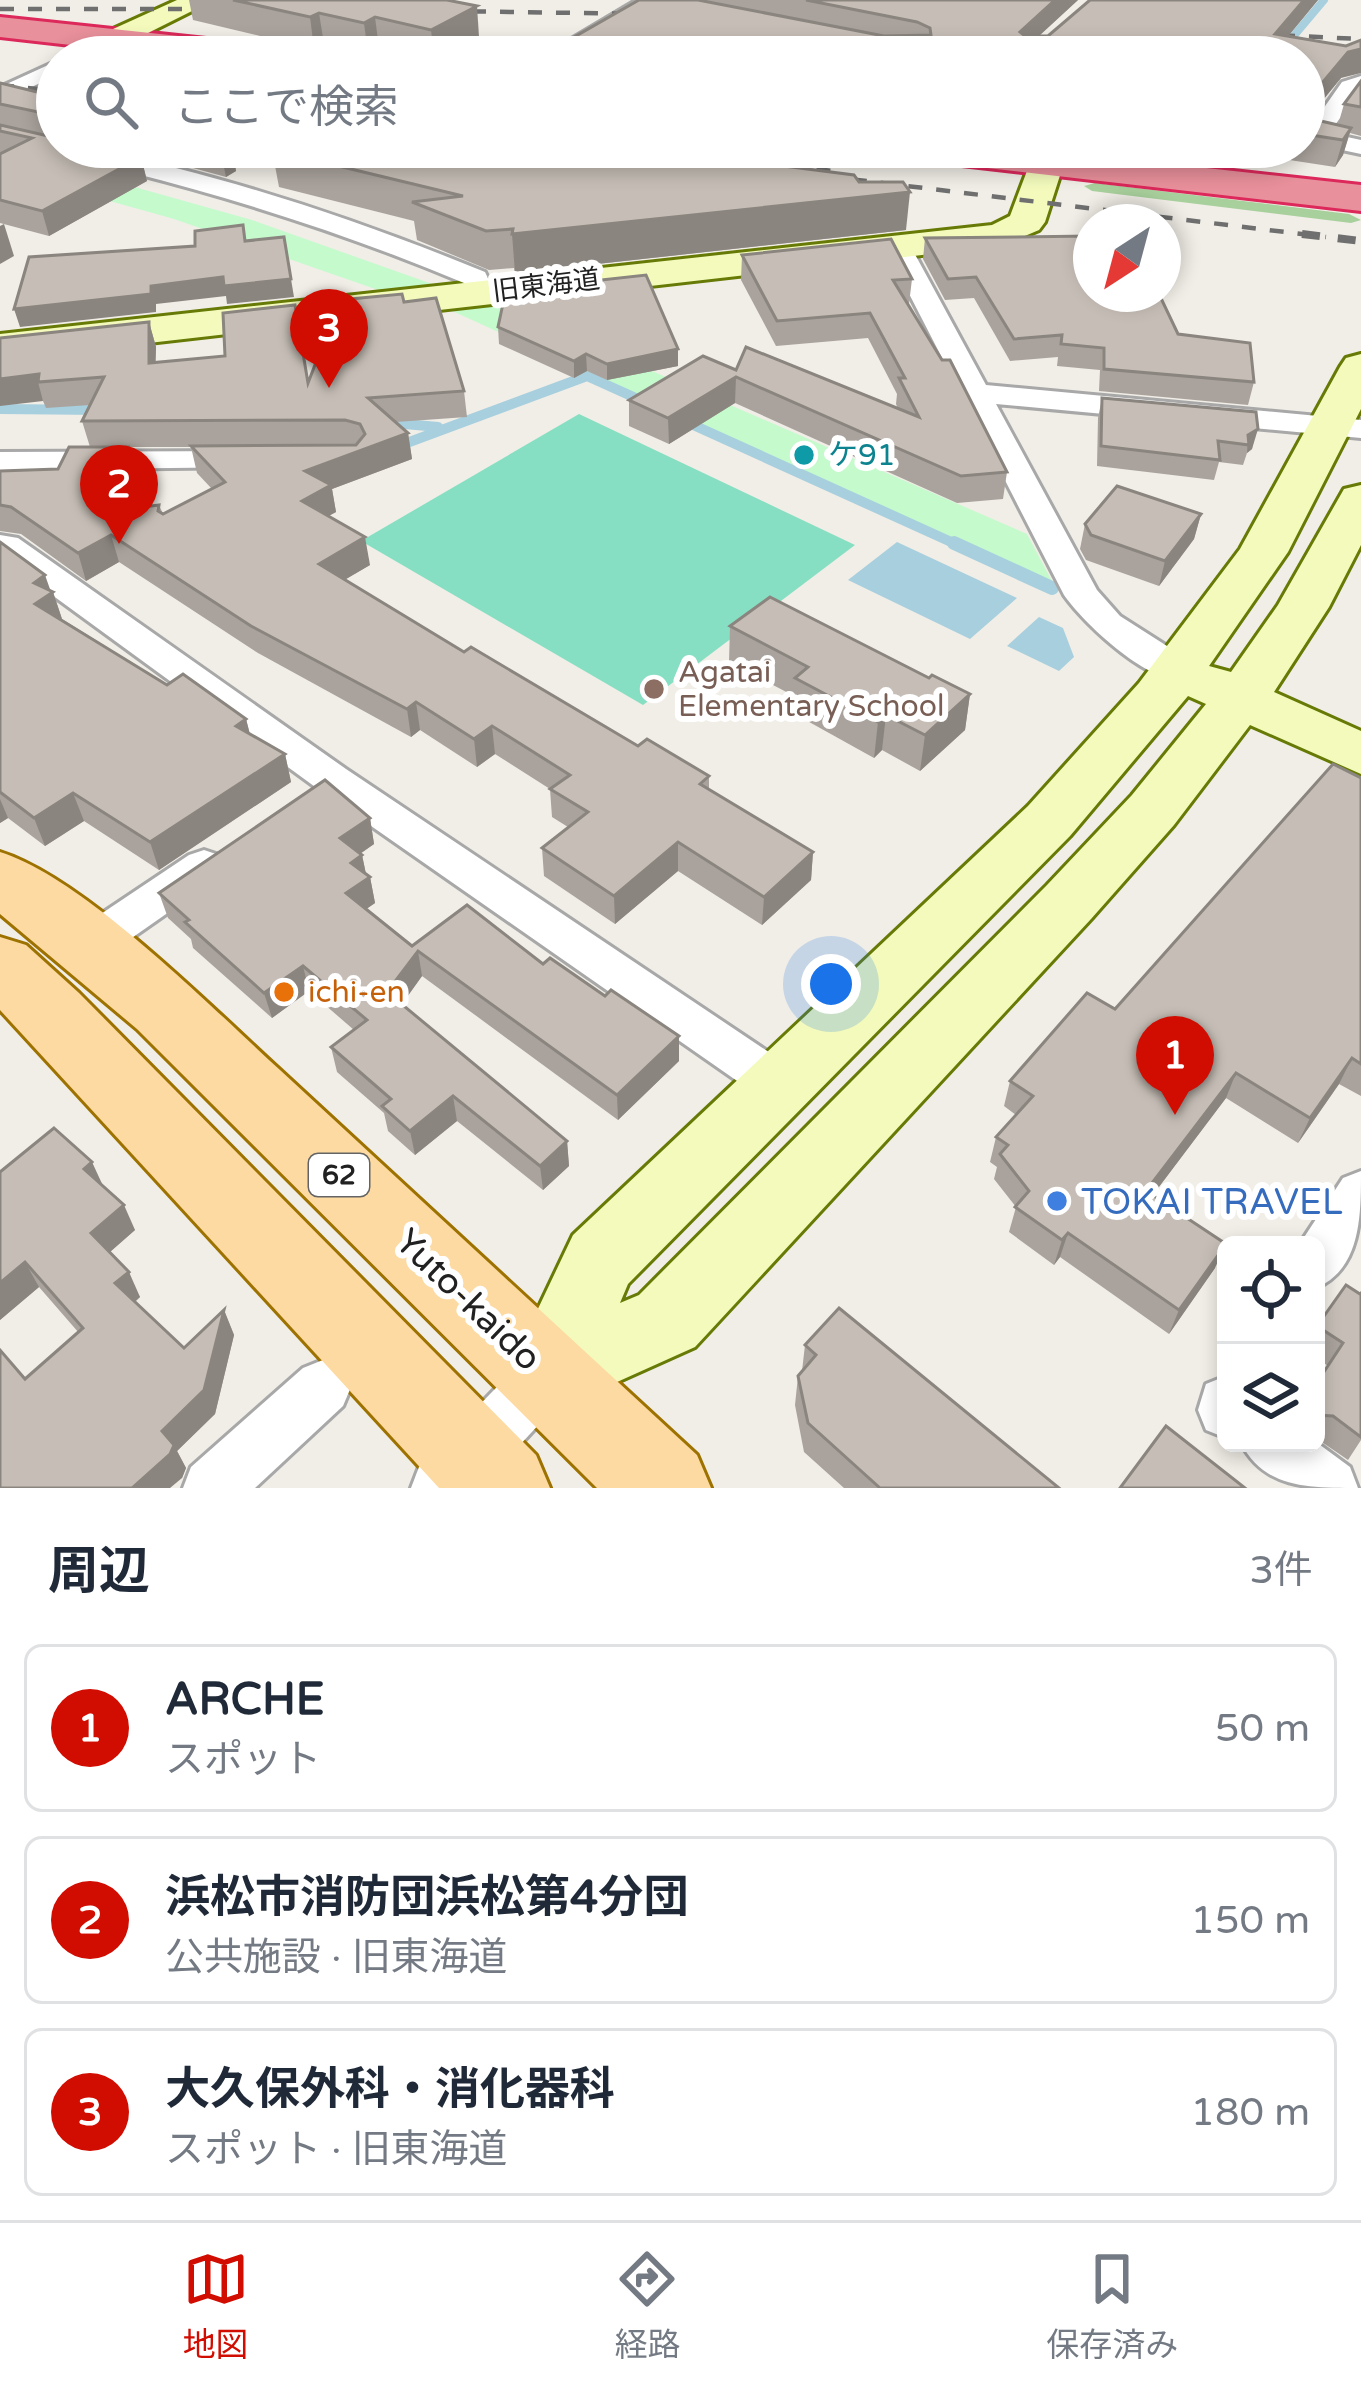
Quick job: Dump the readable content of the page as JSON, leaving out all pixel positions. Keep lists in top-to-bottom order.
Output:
{
  "streets": {
    "main road": ["62", "Yuto-kaido"],
    "street": ["旧東海道"]
  },
  "places": [
    "ケ91",
    "Agatai Elementary School",
    "ichi-en",
    "TOKAI TRAVEL"
  ],
  "north": "bottom left",
  "page": {
    "search": "ここで検索",
    "pins": ["3", "2", "1"],
    "heading": ["周辺", "3件"],
    "list": [
      {
        "mark": "1",
        "name": "ARCHE",
        "note": "スポット",
        "value": "50 m"
      },
      {
        "mark": "2",
        "name": "浜松市消防団浜松第4分団",
        "note": "公共施設 · 旧東海道",
        "value": "150 m"
      },
      {
        "mark": "3",
        "name": "大久保外科・消化器科",
        "note": "スポット · 旧東海道",
        "value": "180 m"
      }
    ],
    "nav": ["地図", "経路", "保存済み"]
  }
}
